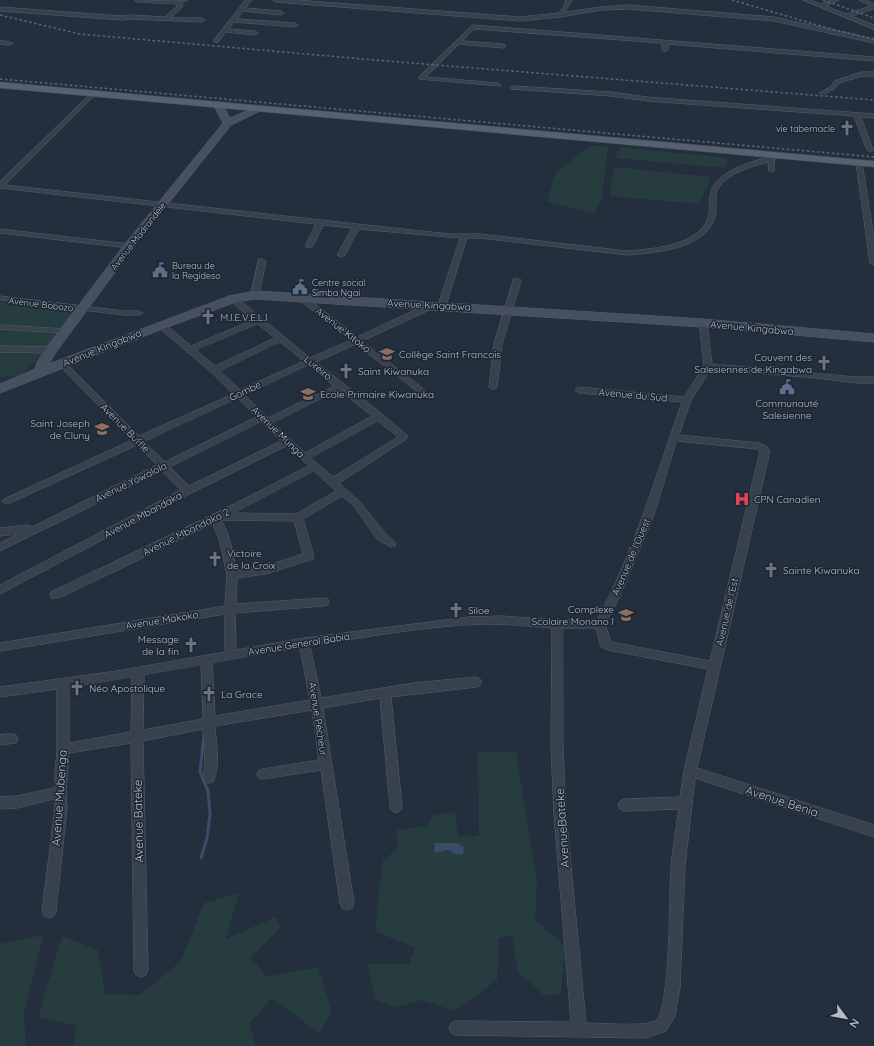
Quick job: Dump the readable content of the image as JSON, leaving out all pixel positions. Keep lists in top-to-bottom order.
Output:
{
  "streets": {
    "street": [
      "Avenue Madrandele",
      "Avenue Bobozo",
      "Avenue Kingabwa",
      "Avenue Kitoko",
      "Lureiro",
      "Gombe",
      "Avenue du Sud",
      "Avenue Buffle",
      "Avenue Munga",
      "Avenue Yowalola",
      "Avenue Mbandaka",
      "Avenue Mbandaka 2",
      "Avenue de l'Ouest",
      "Avenue de l'Est",
      "Avenue Makoko",
      "Avenue General Babia",
      "Avenue Pécheur",
      "Avenue Mubenga",
      "Avenue Benia",
      "Avenue Bateke",
      "AvenueBateke"
    ]
  },
  "crossings": [
    ["Avenue Madrandele", "Avenue Bobozo"],
    ["Avenue Madrandele", "Avenue Kingabwa"],
    ["Avenue Kingabwa", "Avenue Kitoko"],
    ["Avenue Kingabwa", "Lureiro"],
    ["Avenue Kingabwa", "Gombe"],
    ["Avenue Kingabwa", "Avenue Buffle"],
    ["Avenue Kingabwa", "Avenue Munga"],
    ["Avenue Kitoko", "Gombe"],
    ["Lureiro", "Gombe"],
    ["Lureiro", "Avenue Munga"],
    ["Lureiro", "Avenue Yowalola"],
    ["Gombe", "Avenue Buffle"],
    ["Gombe", "Avenue Munga"],
    ["Avenue du Sud", "Avenue de l'Ouest"],
    ["Avenue Buffle", "Avenue Yowalola"],
    ["Avenue Buffle", "Avenue Mbandaka"],
    ["Avenue Munga", "Avenue Yowalola"],
    ["Avenue Munga", "Avenue Mbandaka"],
    ["Avenue Munga", "Avenue Mbandaka 2"],
    ["Avenue de l'Ouest", "Avenue de l'Est"],
    ["Avenue de l'Ouest", "Avenue General Babia"],
    ["Avenue de l'Est", "Avenue Benia"],
    ["Avenue de l'Est", "AvenueBateke"],
    ["Avenue General Babia", "Avenue Pécheur"],
    ["Avenue General Babia", "Avenue Mubenga"],
    ["Avenue General Babia", "Avenue Bateke"],
    ["Avenue General Babia", "AvenueBateke"]
  ],
  "places": {
    "church": [
      "vie tabernacle",
      "M.I.E.V.E.L.I",
      "Couvent des Salesiennes de Kingabwa",
      "Saint Kiwanuka",
      "Victoire de la Croix",
      "Sainte Kiwanuka",
      "Siloe",
      "Message de la fin",
      "Néo Apostolique",
      "La Grace"
    ],
    "public building": ["Bureau de la Regideso", "Centre social Simba Ngai", "Communauté Salesienne"],
    "school or university": [
      "Collège Saint Francois",
      "Ecole Primaire Kiwanuka",
      "Saint Joseph de Cluny",
      "Complexe Scolaire Monano I"
    ],
    "hospital": ["CPN Canadien"]
  },
  "north": "bottom right"
}
